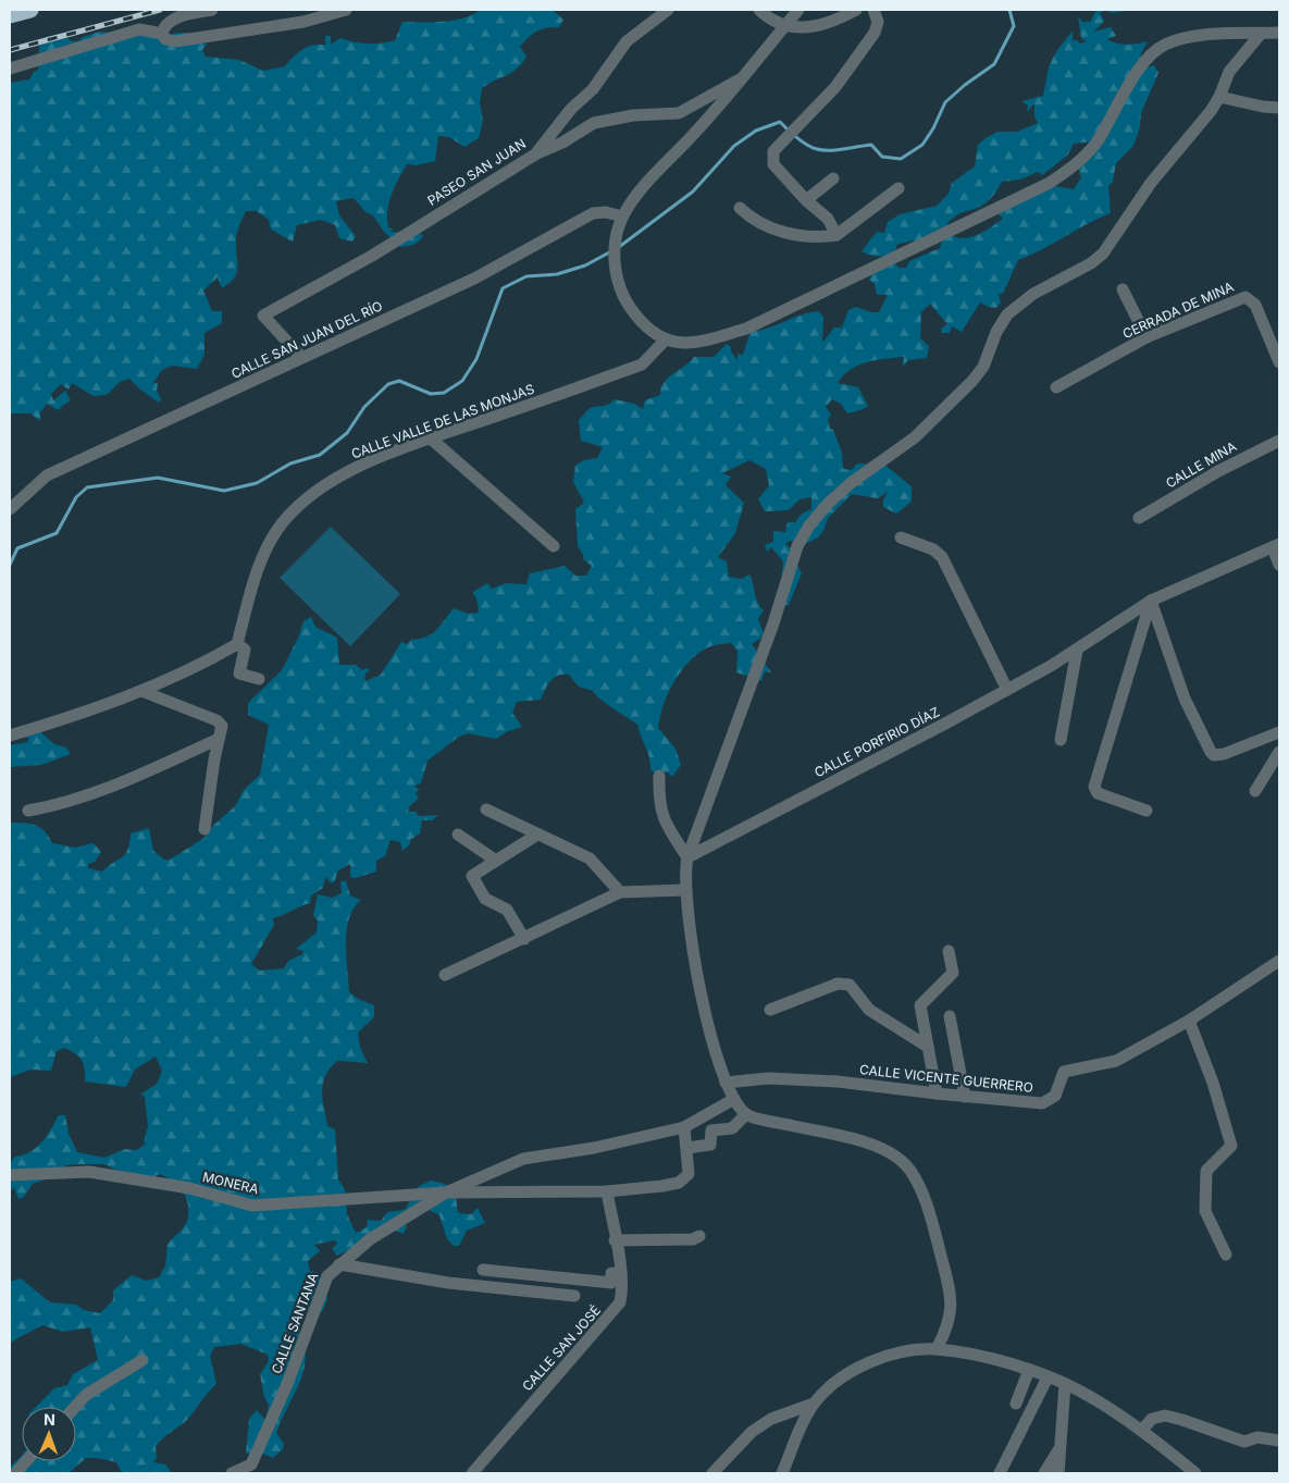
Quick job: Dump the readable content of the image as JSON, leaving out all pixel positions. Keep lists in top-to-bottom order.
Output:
{
  "streets": {
    "street": [
      "PASEO SAN JUAN",
      "CERRADA DE MINA",
      "CALLE SAN JUAN DEL RÍO",
      "CALLE VALLE DE LAS MONJAS",
      "CALLE MINA",
      "CALLE PORFIRIO DÍAZ",
      "CALLE VICENTE GUERRERO",
      "MONERA",
      "CALLE SANTANA",
      "CALLE SAN JOSÉ"
    ]
  },
  "crossings": [
    ["PASEO SAN JUAN", "CALLE SAN JUAN DEL RÍO"],
    ["MONERA", "CALLE SANTANA"],
    ["MONERA", "CALLE SAN JOSÉ"]
  ],
  "north": "top"
}
